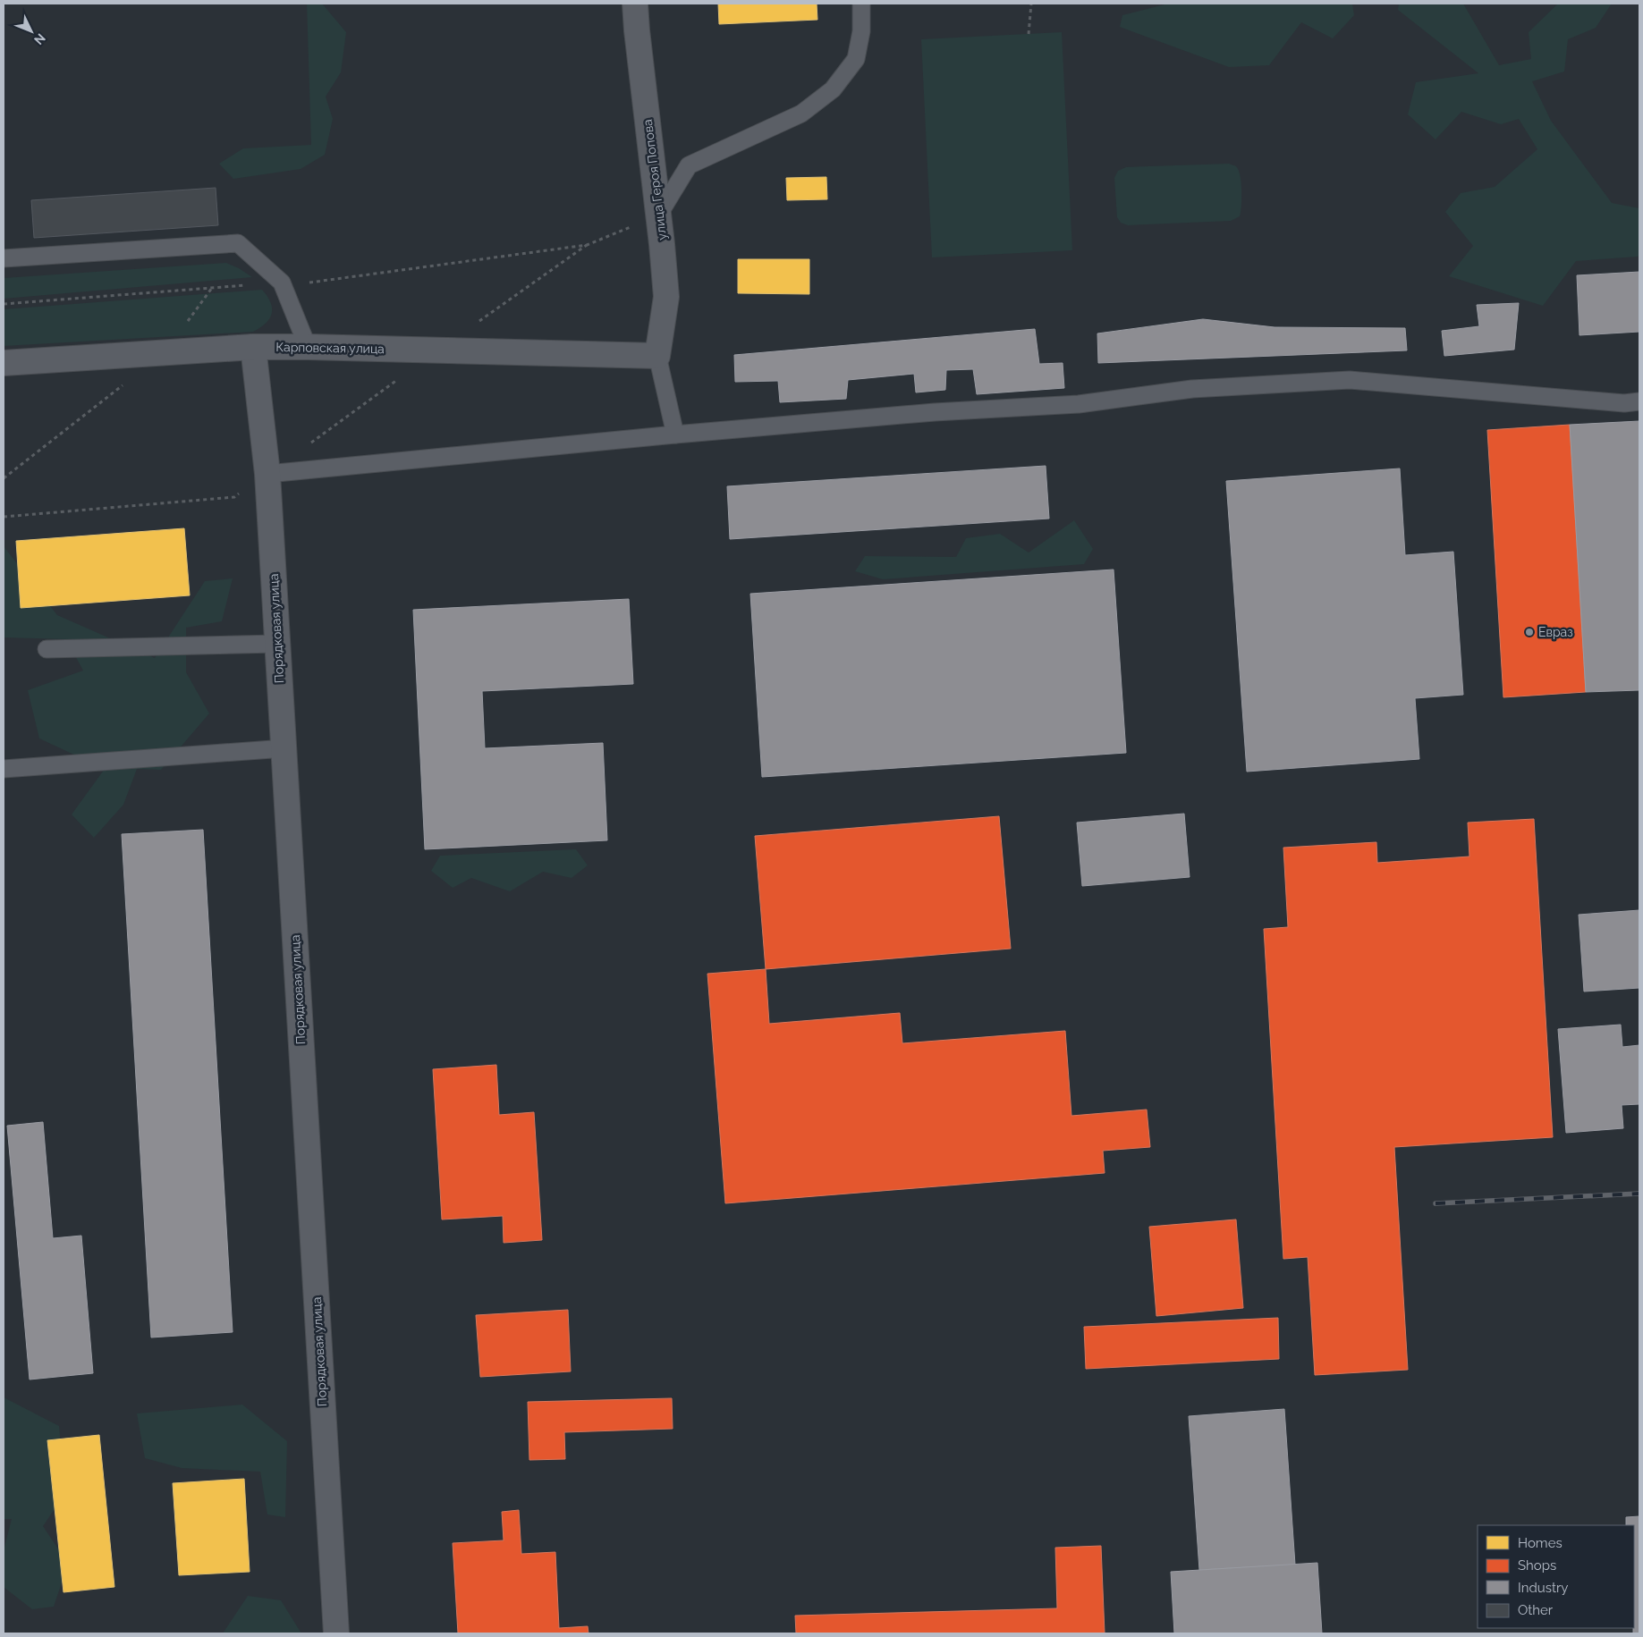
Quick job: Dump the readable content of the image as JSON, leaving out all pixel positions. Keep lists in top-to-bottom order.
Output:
{
  "streets": {
    "street": ["улица Героя Попова", "Карповская улица", "Порядковая улица"]
  },
  "crossings": [
    ["улица Героя Попова", "Карповская улица"],
    ["Карповская улица", "Порядковая улица"]
  ],
  "places": ["Евраз"],
  "legend": [
    "Homes",
    "Shops",
    "Industry",
    "Other"
  ],
  "north": "bottom right"
}
